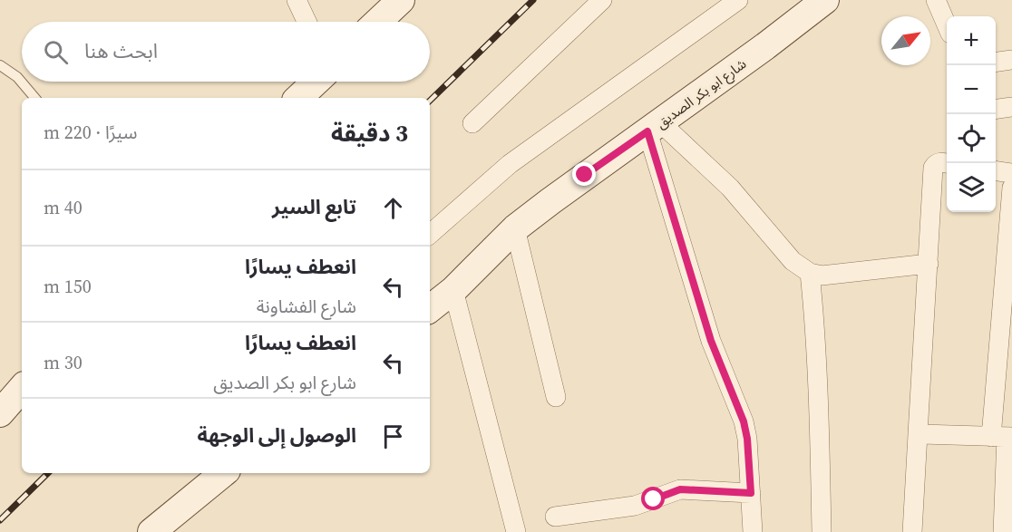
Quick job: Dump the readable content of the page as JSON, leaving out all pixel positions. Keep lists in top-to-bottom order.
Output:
{
  "streets": {
    "street": ["شارع ابو بكر الصديق"]
  },
  "north": "top right",
  "page": {
    "map_buttons": ["+", "−"],
    "search": "ابحث هنا",
    "heading": ["3 دقيقة", "سيرًا · 220 m"],
    "list": [
      ["تابع السير", "40 m"],
      ["انعطف يسارًا", "شارع الفشاونة", "150 m"],
      ["انعطف يسارًا", "شارع ابو بكر الصديق", "30 m"],
      "الوصول إلى الوجهة"
    ]
  }
}
